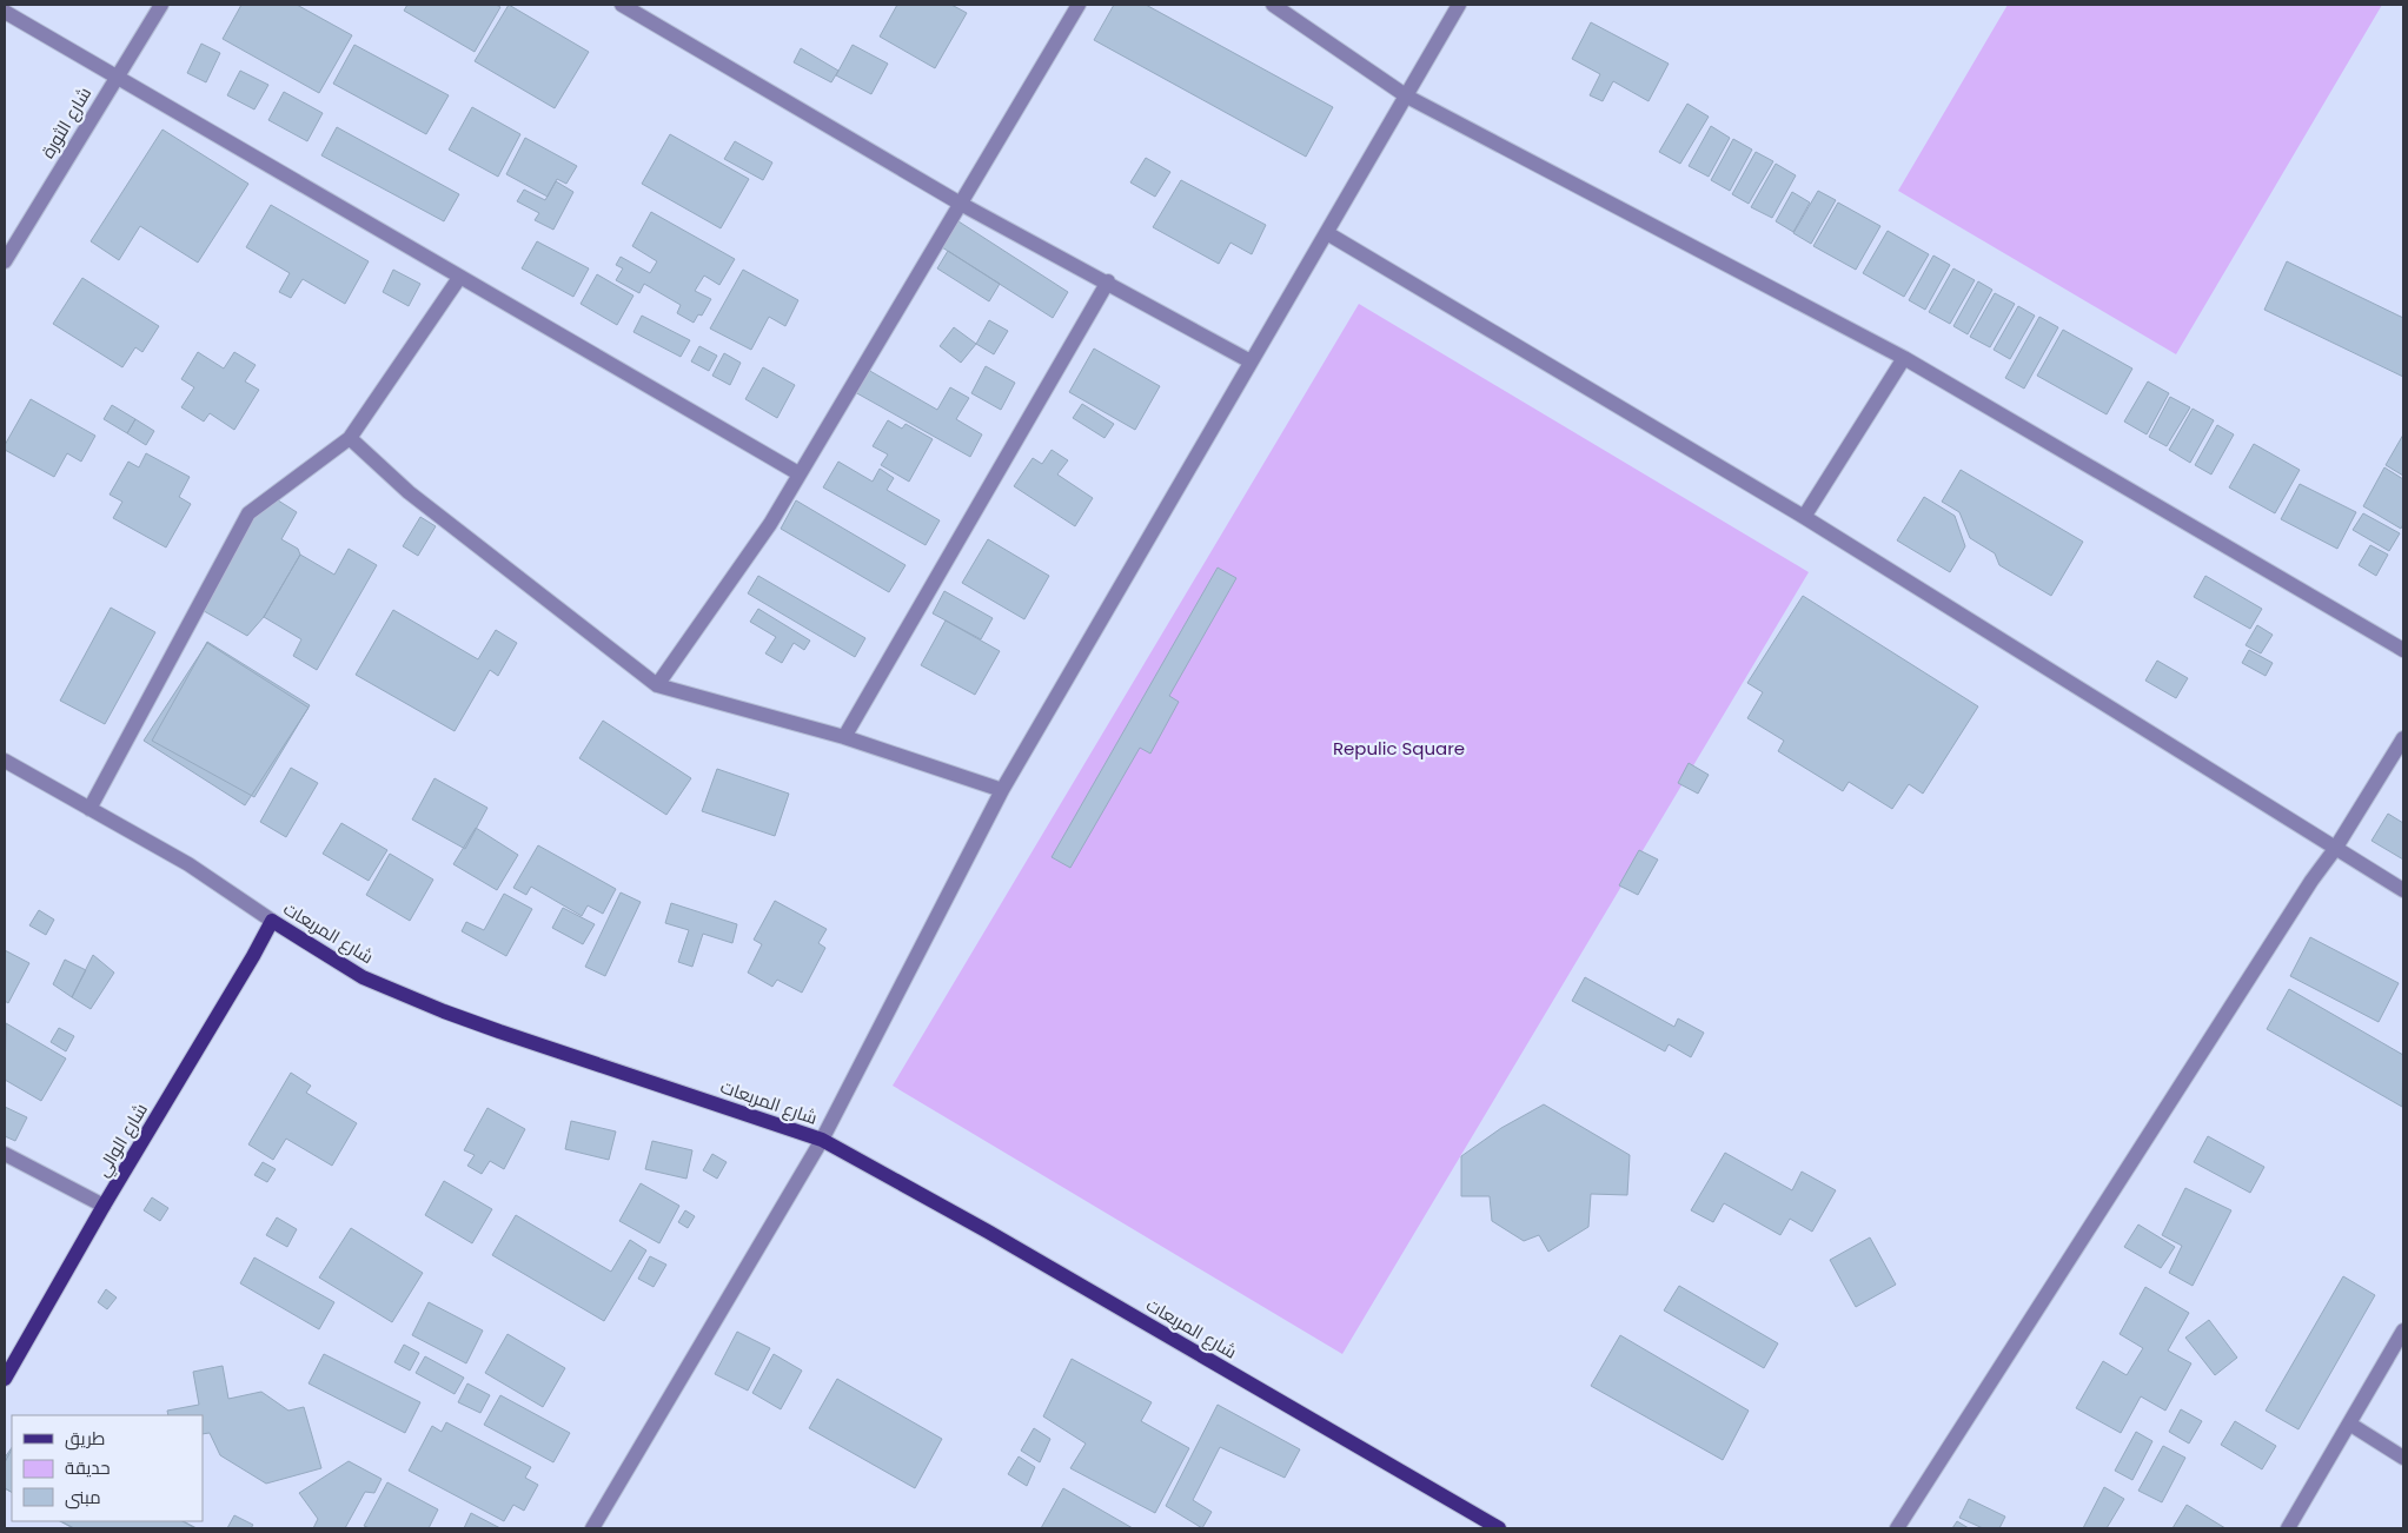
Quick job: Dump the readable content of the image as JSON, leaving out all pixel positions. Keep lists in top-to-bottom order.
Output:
{
  "streets": {
    "main road": ["شارع المربعات", "شارع الوالي"],
    "street": ["شارع الثورة"]
  },
  "crossings": [
    ["شارع المربعات", "شارع الوالي"]
  ],
  "parks": ["Repulic Square"],
  "legend": ["طريق", "حديقة", "مبنى"]
}
